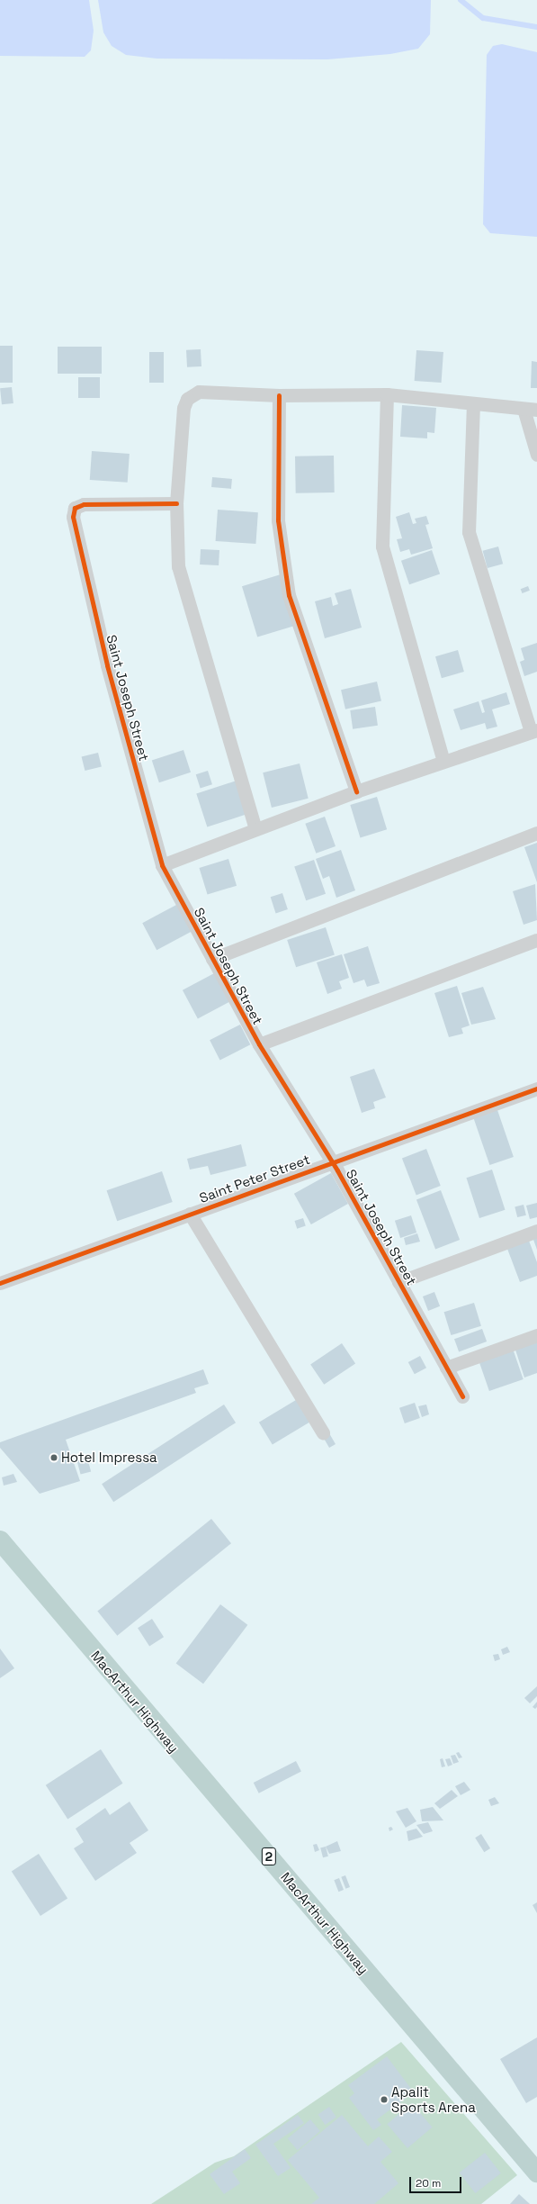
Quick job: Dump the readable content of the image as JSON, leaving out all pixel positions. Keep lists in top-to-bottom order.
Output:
{
  "streets": {
    "highway": ["MacArthur Highway", "2"],
    "street": ["Saint Joseph Street", "Saint Peter Street"]
  },
  "crossings": [
    ["Saint Joseph Street", "Saint Peter Street"]
  ],
  "places": ["Hotel Impressa", "Apalit Sports Arena"],
  "scale_bar": "20 m"
}
